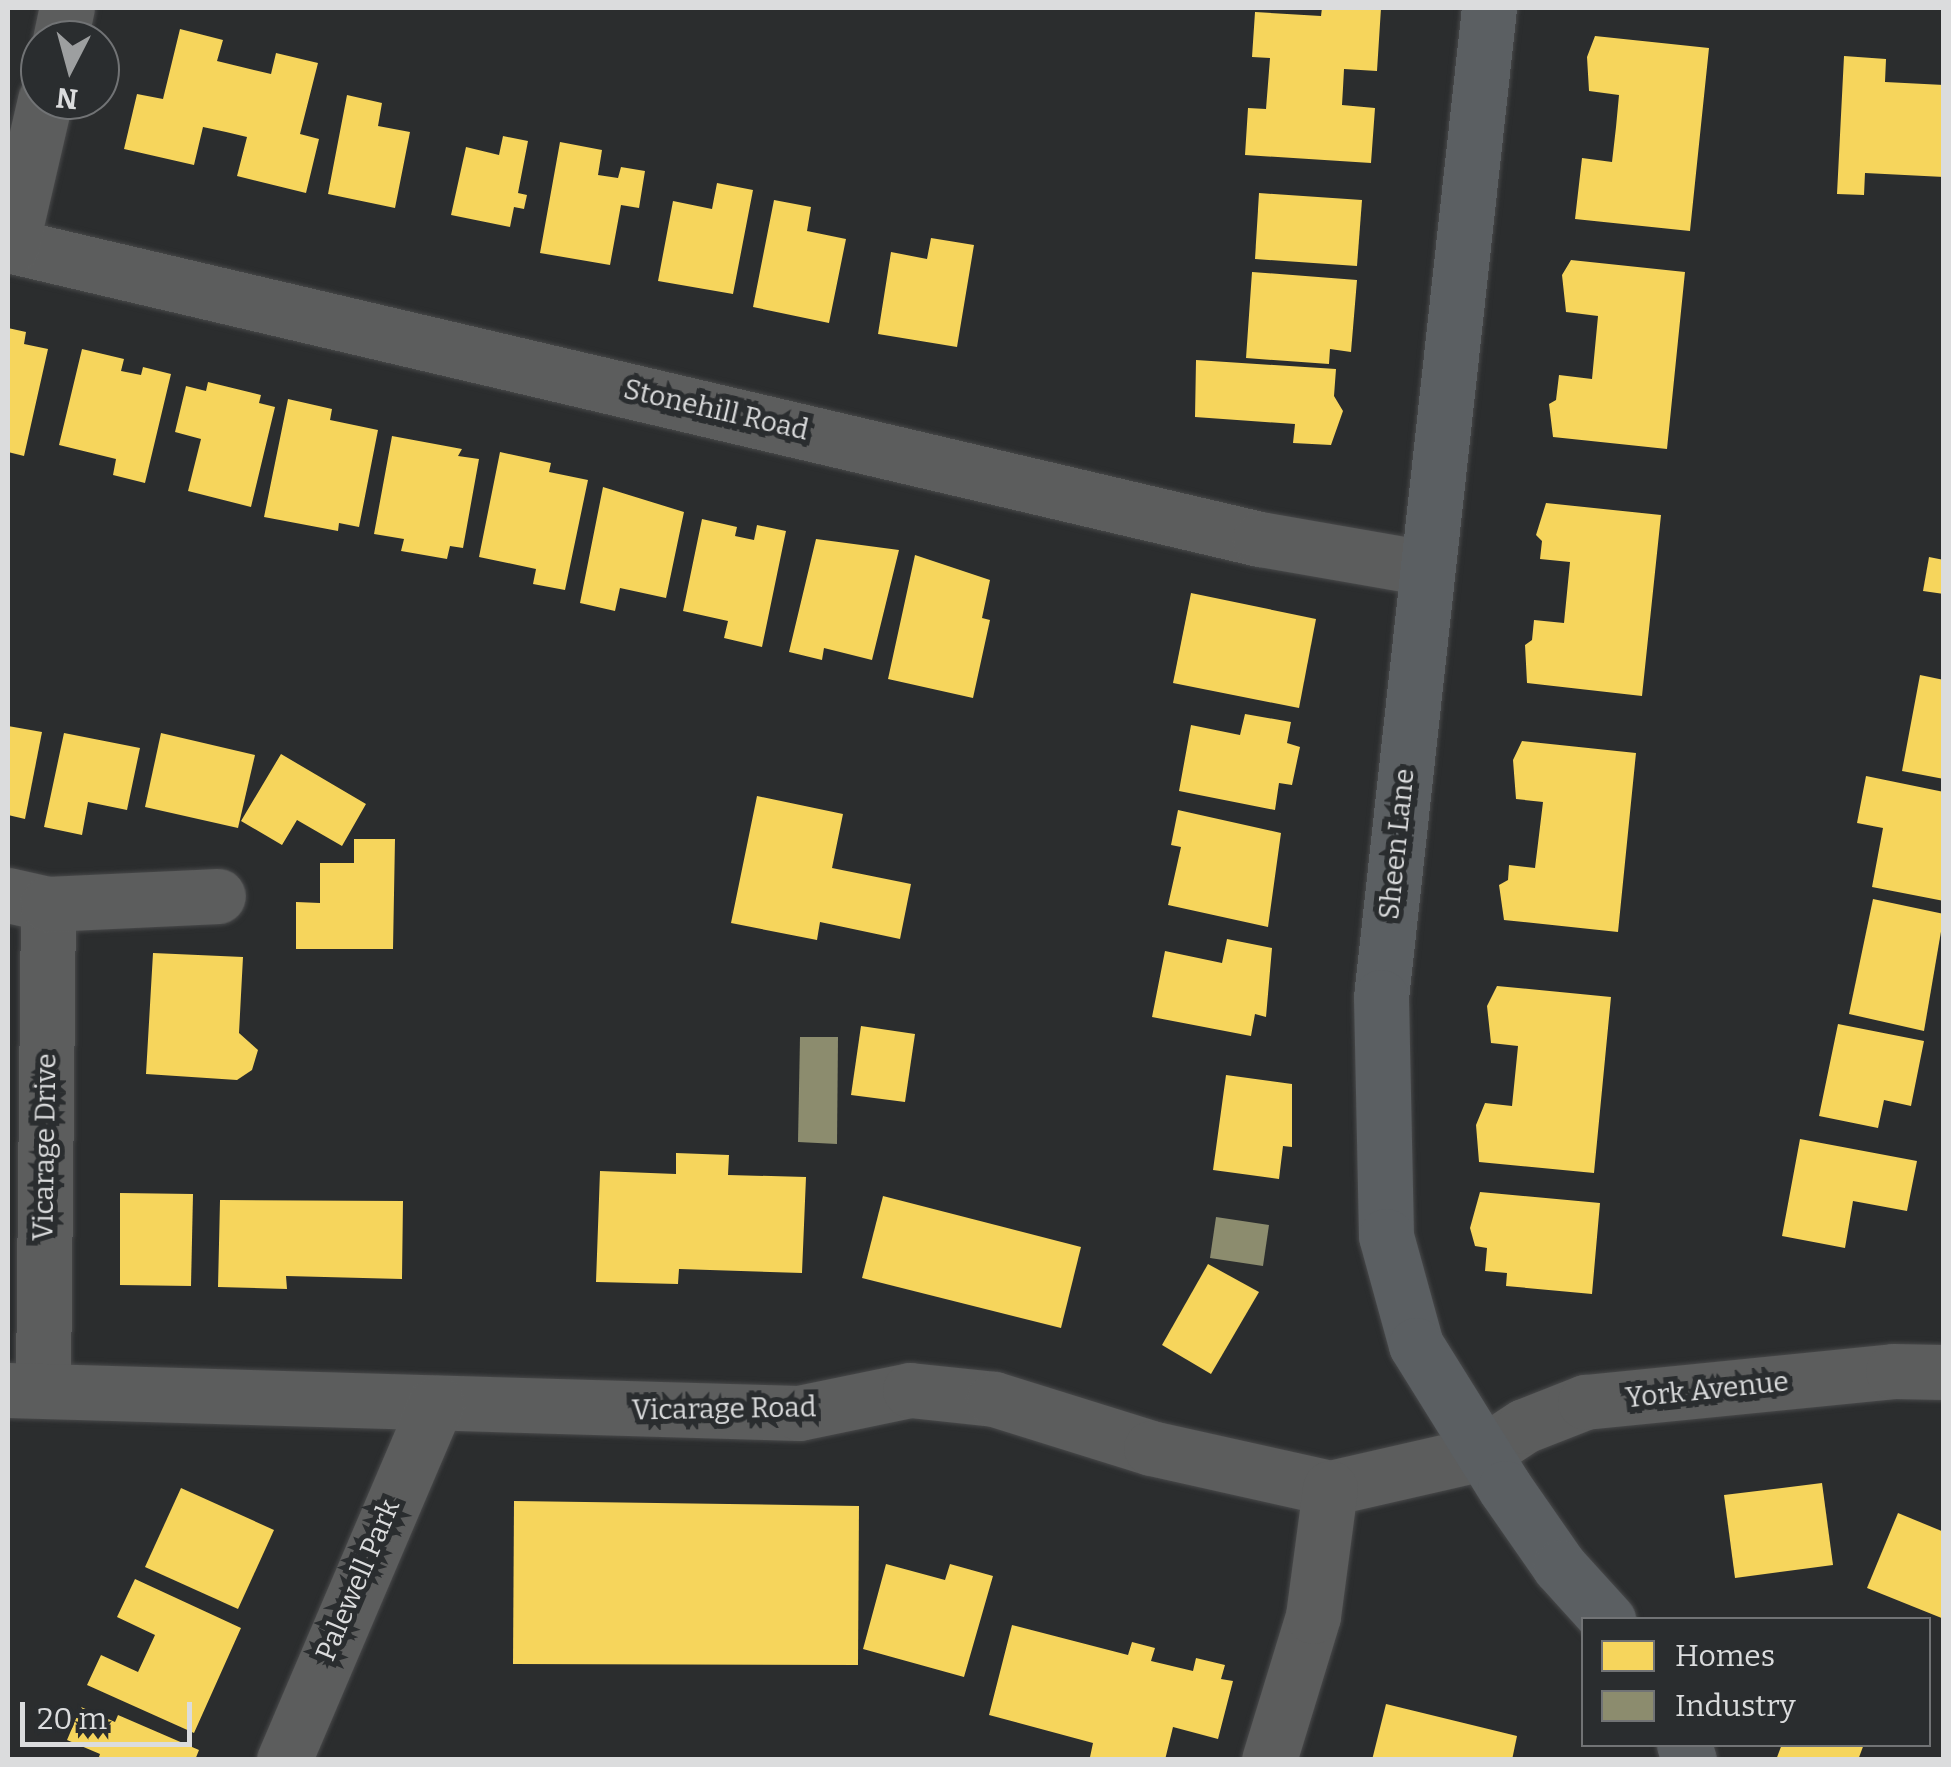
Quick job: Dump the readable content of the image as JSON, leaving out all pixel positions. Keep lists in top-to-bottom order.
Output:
{
  "streets": {
    "main road": ["Sheen Lane"],
    "street": [
      "Stonehill Road",
      "Vicarage Drive",
      "York Avenue",
      "Vicarage Road",
      "Palewell Park"
    ]
  },
  "crossings": [
    ["Stonehill Road", "Sheen Lane"],
    ["Sheen Lane", "York Avenue"],
    ["Sheen Lane", "Vicarage Road"],
    ["Vicarage Drive", "Vicarage Road"],
    ["York Avenue", "Vicarage Road"],
    ["Vicarage Road", "Palewell Park"]
  ],
  "legend": ["Homes", "Industry"],
  "scale_bar": "20 m",
  "north": "bottom"
}
